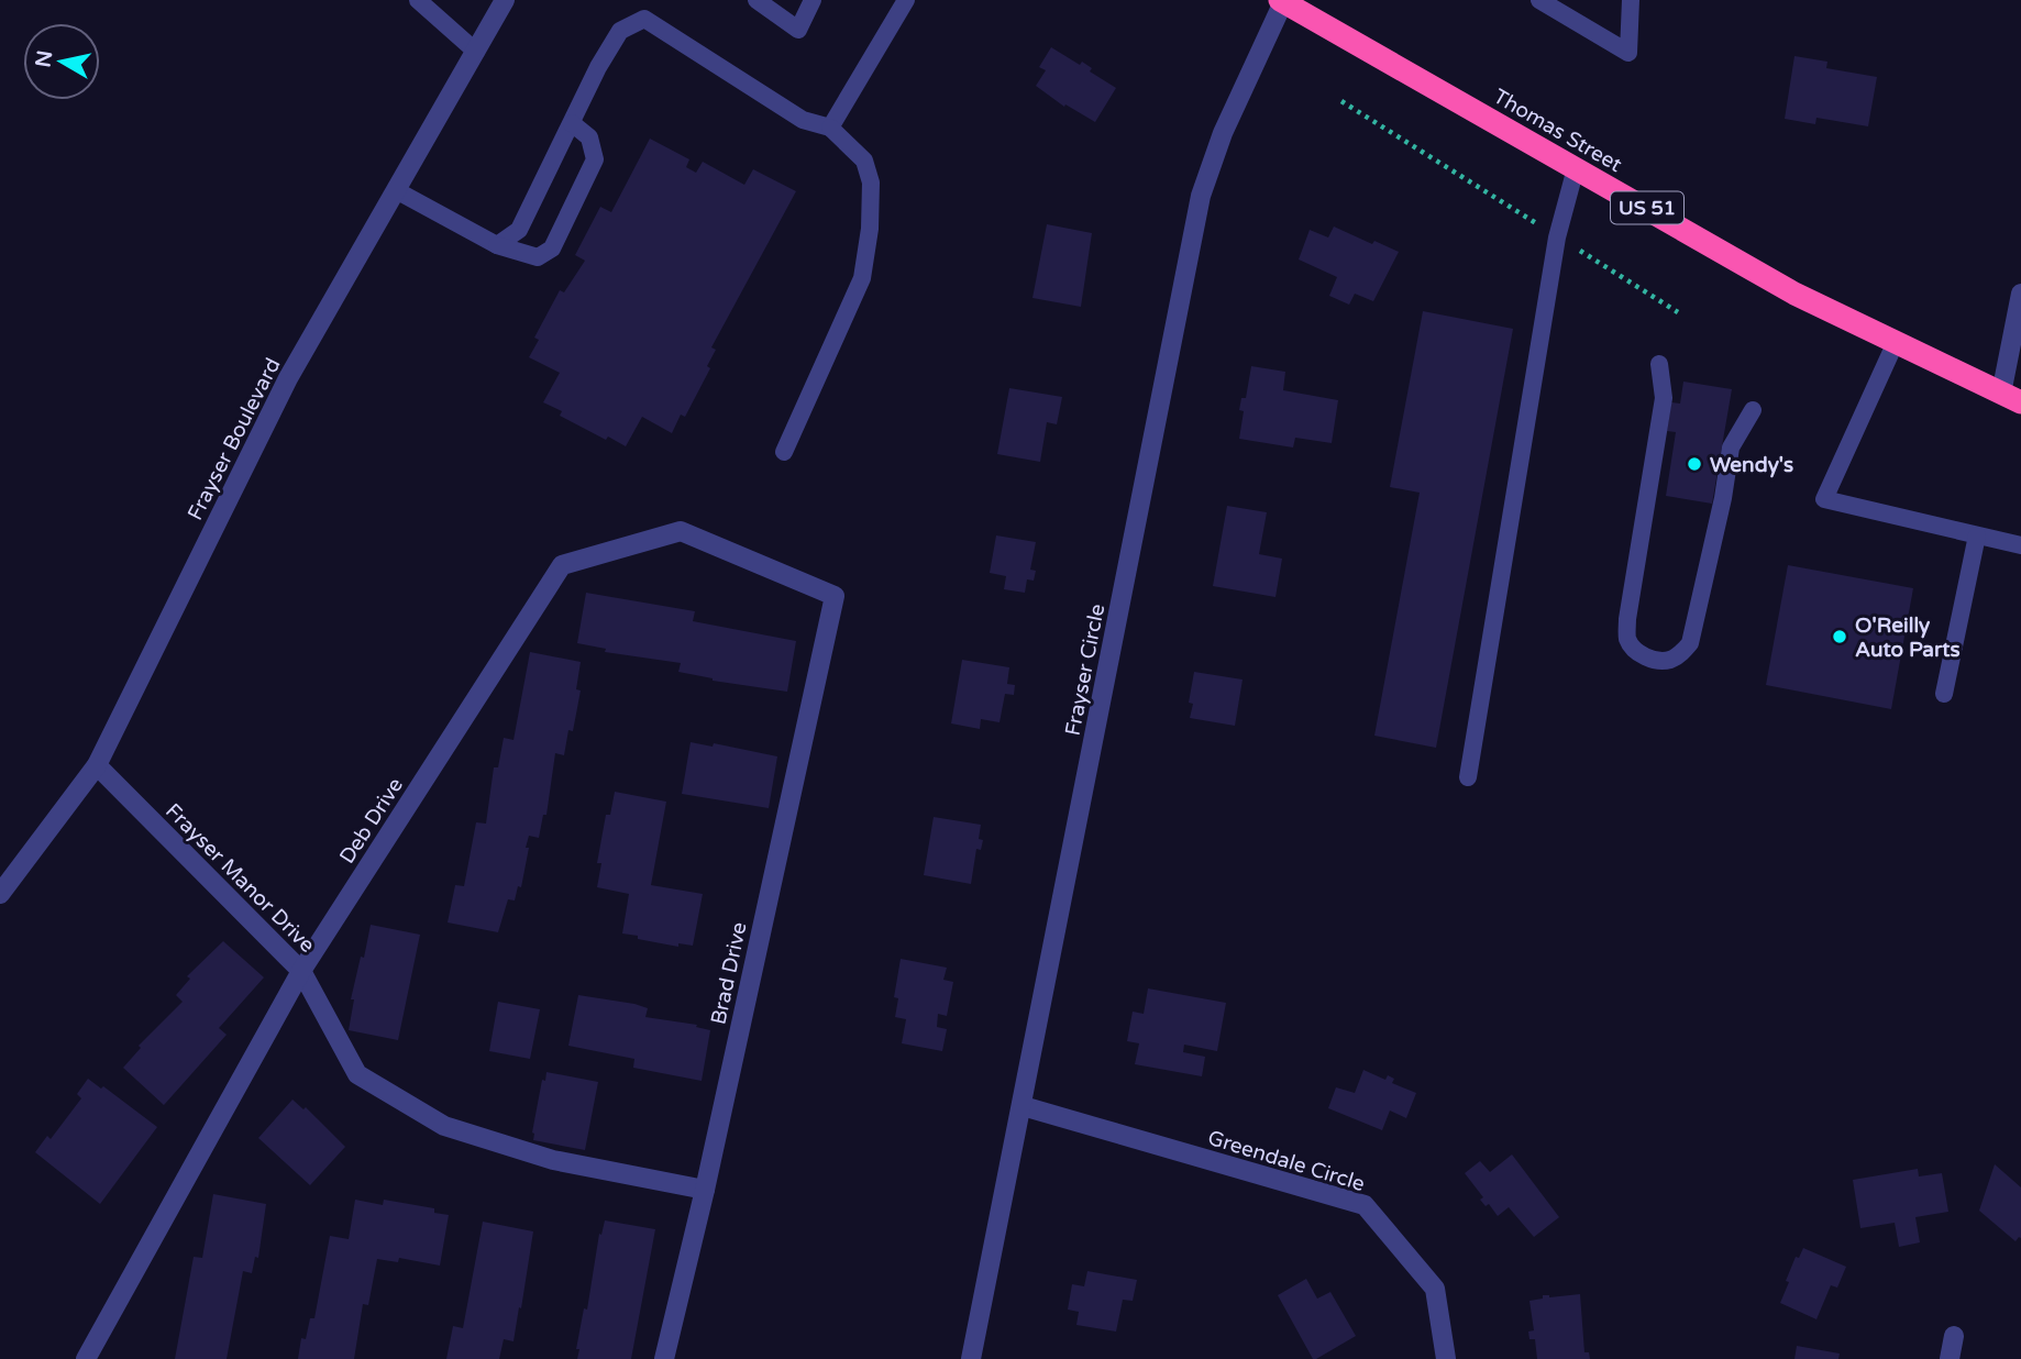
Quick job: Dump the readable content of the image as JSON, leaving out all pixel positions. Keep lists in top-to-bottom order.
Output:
{
  "streets": {
    "highway": ["Thomas Street", "US 51"],
    "street": [
      "Frayser Boulevard",
      "Frayser Circle",
      "Deb Drive",
      "Frayser Manor Drive",
      "Brad Drive",
      "Greendale Circle"
    ]
  },
  "crossings": [
    ["Thomas Street", "Frayser Circle"],
    ["Frayser Boulevard", "Frayser Manor Drive"],
    ["Frayser Circle", "Greendale Circle"],
    ["Deb Drive", "Frayser Manor Drive"],
    ["Deb Drive", "Brad Drive"],
    ["Frayser Manor Drive", "Brad Drive"]
  ],
  "places": ["Wendy's", "O'Reilly Auto Parts"],
  "north": "left"
}
